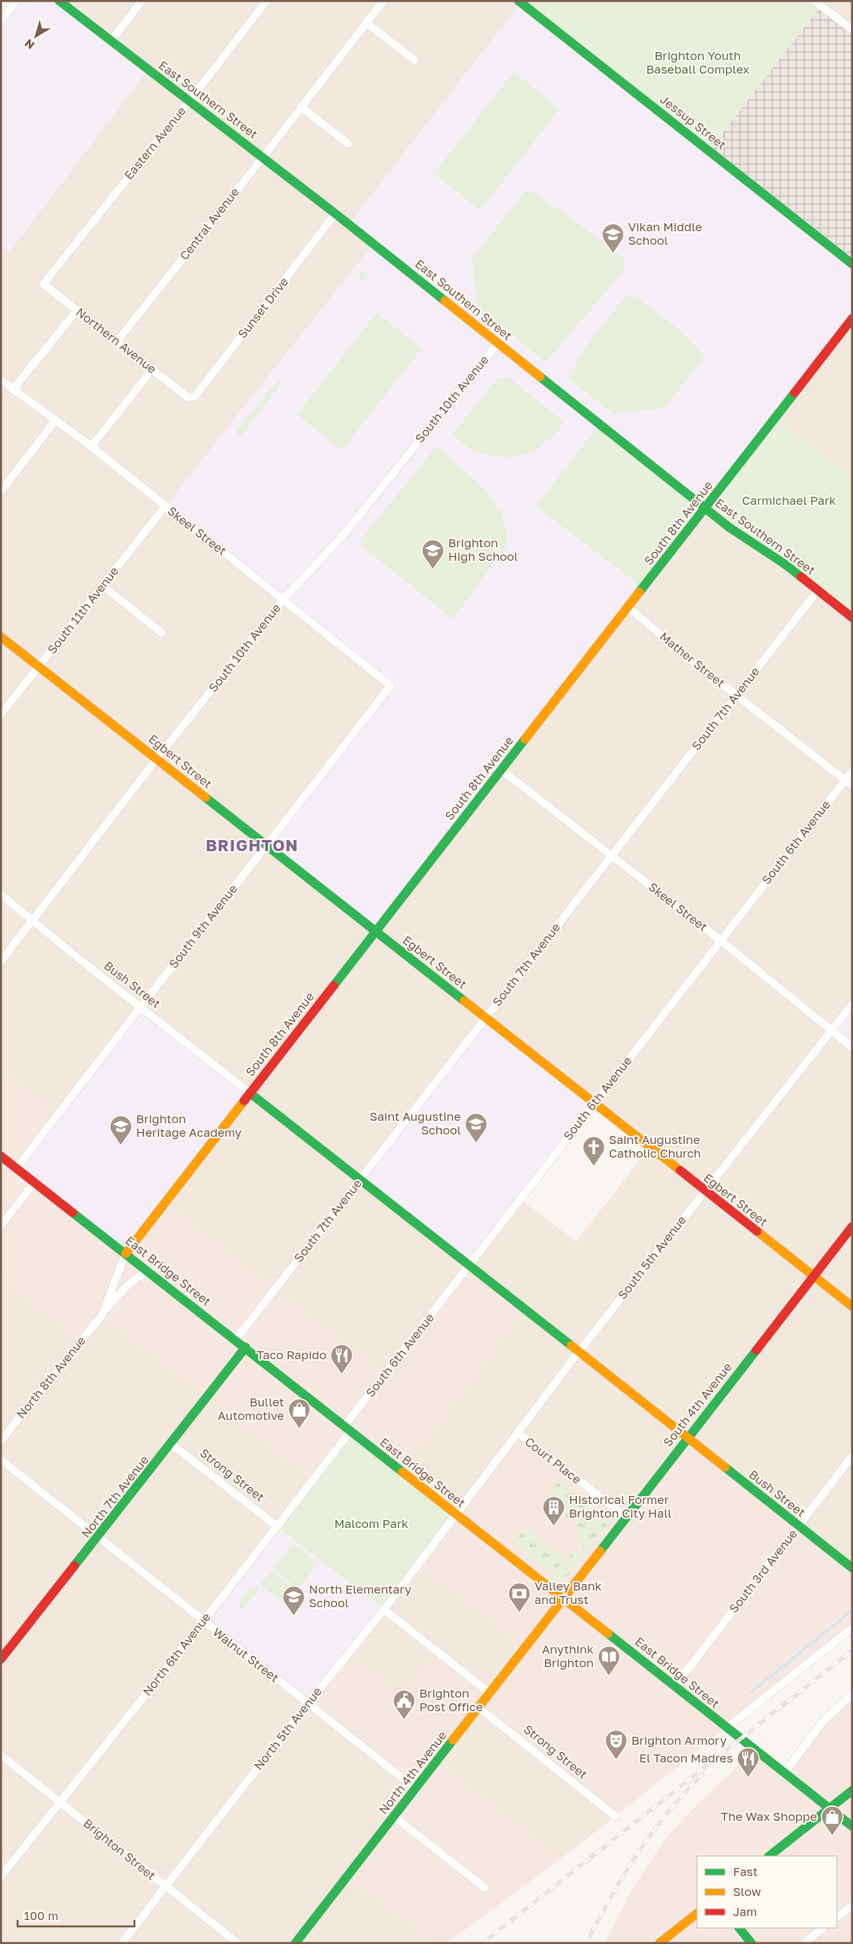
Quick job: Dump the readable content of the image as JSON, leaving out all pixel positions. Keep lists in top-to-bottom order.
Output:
{
  "streets": {
    "street": [
      "East Southern Street",
      "Jessup Street",
      "Eastern Avenue",
      "Central Avenue",
      "Sunset Drive",
      "Northern Avenue",
      "South 10th Avenue",
      "South 8th Avenue",
      "Skeel Street",
      "South 11th Avenue",
      "Mather Street",
      "South 7th Avenue",
      "Egbert Street",
      "South 6th Avenue",
      "South 9th Avenue",
      "Bush Street",
      "South 5th Avenue",
      "East Bridge Street",
      "North 8th Avenue",
      "South 4th Avenue",
      "Court Place",
      "Strong Street",
      "North 7th Avenue",
      "South 3rd Avenue",
      "North 6th Avenue",
      "Walnut Street",
      "North 5th Avenue",
      "North 4th Avenue",
      "Brighton Street"
    ]
  },
  "crossings": [
    ["East Southern Street", "Eastern Avenue"],
    ["East Southern Street", "Central Avenue"],
    ["East Southern Street", "Sunset Drive"],
    ["East Southern Street", "South 10th Avenue"],
    ["East Southern Street", "South 8th Avenue"],
    ["East Southern Street", "South 7th Avenue"],
    ["Eastern Avenue", "Northern Avenue"],
    ["Central Avenue", "Northern Avenue"],
    ["Sunset Drive", "Northern Avenue"],
    ["South 10th Avenue", "Skeel Street"],
    ["South 10th Avenue", "Egbert Street"],
    ["South 10th Avenue", "Bush Street"],
    ["South 8th Avenue", "Skeel Street"],
    ["South 8th Avenue", "Mather Street"],
    ["South 8th Avenue", "Egbert Street"],
    ["South 8th Avenue", "Bush Street"],
    ["South 8th Avenue", "East Bridge Street"],
    ["South 8th Avenue", "North 8th Avenue"],
    ["Skeel Street", "South 11th Avenue"],
    ["Skeel Street", "South 7th Avenue"],
    ["Skeel Street", "South 6th Avenue"],
    ["Skeel Street", "South 9th Avenue"],
    ["Skeel Street", "South 5th Avenue"],
    ["South 11th Avenue", "Egbert Street"],
    ["Mather Street", "South 7th Avenue"],
    ["Mather Street", "South 6th Avenue"],
    ["South 7th Avenue", "Egbert Street"],
    ["South 7th Avenue", "Bush Street"],
    ["South 7th Avenue", "East Bridge Street"],
    ["Egbert Street", "South 6th Avenue"],
    ["Egbert Street", "South 9th Avenue"],
    ["Egbert Street", "South 5th Avenue"],
    ["Egbert Street", "South 4th Avenue"],
    ["South 6th Avenue", "Bush Street"],
    ["South 6th Avenue", "East Bridge Street"],
    ["South 6th Avenue", "North 6th Avenue"],
    ["South 9th Avenue", "Bush Street"],
    ["South 9th Avenue", "East Bridge Street"],
    ["Bush Street", "South 5th Avenue"],
    ["Bush Street", "South 4th Avenue"],
    ["Bush Street", "South 3rd Avenue"],
    ["South 5th Avenue", "East Bridge Street"],
    ["South 5th Avenue", "Court Place"],
    ["South 5th Avenue", "North 5th Avenue"],
    ["East Bridge Street", "North 8th Avenue"],
    ["East Bridge Street", "South 4th Avenue"],
    ["East Bridge Street", "North 7th Avenue"],
    ["East Bridge Street", "South 3rd Avenue"],
    ["East Bridge Street", "North 6th Avenue"],
    ["East Bridge Street", "North 5th Avenue"],
    ["East Bridge Street", "North 4th Avenue"],
    ["South 4th Avenue", "Court Place"],
    ["South 4th Avenue", "North 4th Avenue"],
    ["Strong Street", "North 7th Avenue"],
    ["Strong Street", "North 6th Avenue"],
    ["Strong Street", "North 4th Avenue"],
    ["North 7th Avenue", "Walnut Street"],
    ["North 6th Avenue", "Walnut Street"],
    ["North 6th Avenue", "Brighton Street"],
    ["Walnut Street", "North 5th Avenue"],
    ["Walnut Street", "North 4th Avenue"],
    ["North 5th Avenue", "Brighton Street"]
  ],
  "districts": ["BRIGHTON"],
  "parks": ["Brighton Youth Baseball Complex", "Carmichael Park", "Malcom Park"],
  "places": {
    "school or university": [
      "Vikan Middle School",
      "Brighton High School",
      "Saint Augustine School",
      "Brighton Heritage Academy",
      "North Elementary School"
    ],
    "church": ["Saint Augustine Catholic Church"],
    "restaurant": ["Taco Rapido", "El Tacon Madres"],
    "shop": ["Bullet Automotive", "The Wax Shoppe"],
    "building": ["Historical Former Brighton City Hall"],
    "bank": ["Valley Bank and Trust"],
    "library": ["Anythink Brighton"],
    "public building": ["Brighton Post Office"],
    "theatre": ["Brighton Armory"]
  },
  "legend": ["Fast", "Slow", "Jam"],
  "scale_bar": "100 m",
  "north": "bottom left"
}
